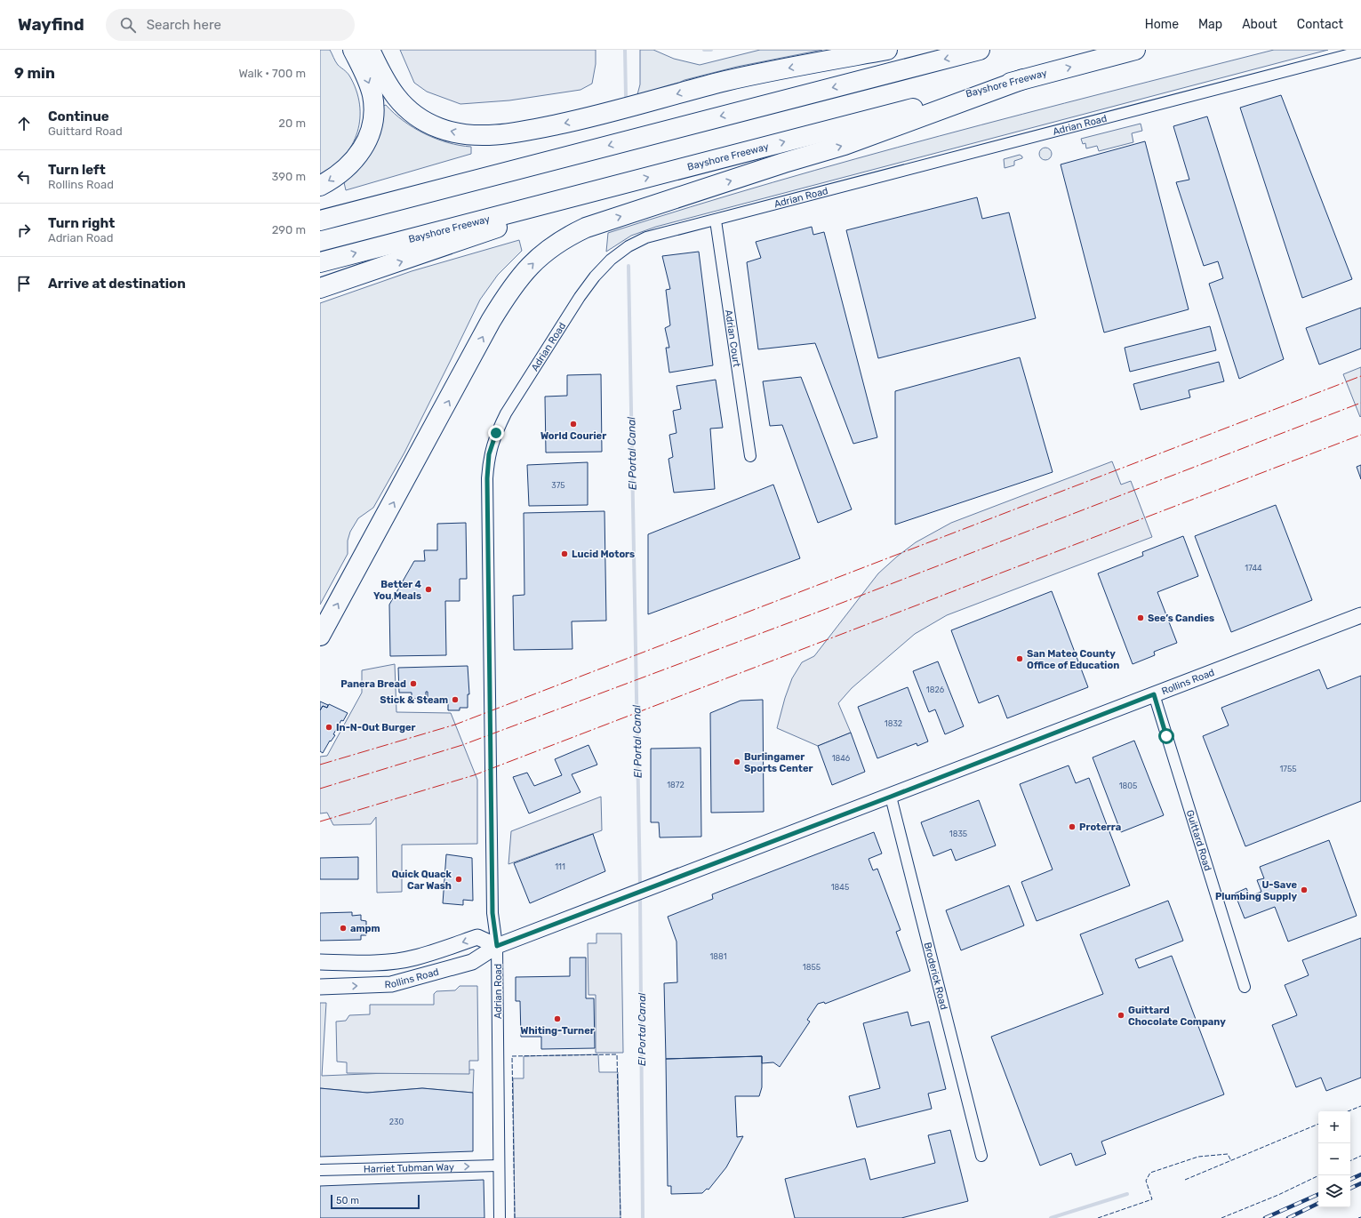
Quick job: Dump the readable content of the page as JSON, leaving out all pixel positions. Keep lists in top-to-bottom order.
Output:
{
  "streets": {
    "highway": ["Bayshore Freeway"],
    "main road": ["Rollins Road"],
    "street": [
      "Adrian Road",
      "Adrian Court",
      "Guittard Road",
      "Broderick Road",
      "Harriet Tubman Way"
    ]
  },
  "crossings": [
    ["Adrian Road", "Adrian Court"],
    ["Adrian Road", "Rollins Road"],
    ["Adrian Road", "Harriet Tubman Way"],
    ["Rollins Road", "Guittard Road"],
    ["Rollins Road", "Broderick Road"]
  ],
  "one_way": ["Harriet Tubman Way"],
  "water": ["El Portal Canal"],
  "places": [
    "World Courier",
    "Lucid Motors",
    "Better 4 You Meals",
    "See’s Candies",
    "San Mateo County Office of Education",
    "Panera Bread",
    "Stick & Steam",
    "In-N-Out Burger",
    "Burlingamer Sports Center",
    "Proterra",
    "Quick Quack Car Wash",
    "U-Save Plumbing Supply",
    "ampm",
    "Guittard Chocolate Company",
    "Whiting-Turner"
  ],
  "house_numbers": [
    "375",
    "1744",
    "1826",
    "1832",
    "1846",
    "1755",
    "1872",
    "1805",
    "1835",
    "111",
    "1845",
    "1881",
    "1855",
    "230"
  ],
  "scale_bar": "50 m",
  "page": {
    "header": "Wayfind",
    "search": "Search here",
    "nav": [
      "Home",
      "Map",
      "About",
      "Contact"
    ],
    "heading": ["9 min", "Walk · 700 m"],
    "list": [
      ["Continue", "Guittard Road", "20 m"],
      ["Turn left", "Rollins Road", "390 m"],
      ["Turn right", "Adrian Road", "290 m"],
      "Arrive at destination"
    ],
    "map_buttons": ["+", "−"],
    "scale": "50 m"
  }
}
